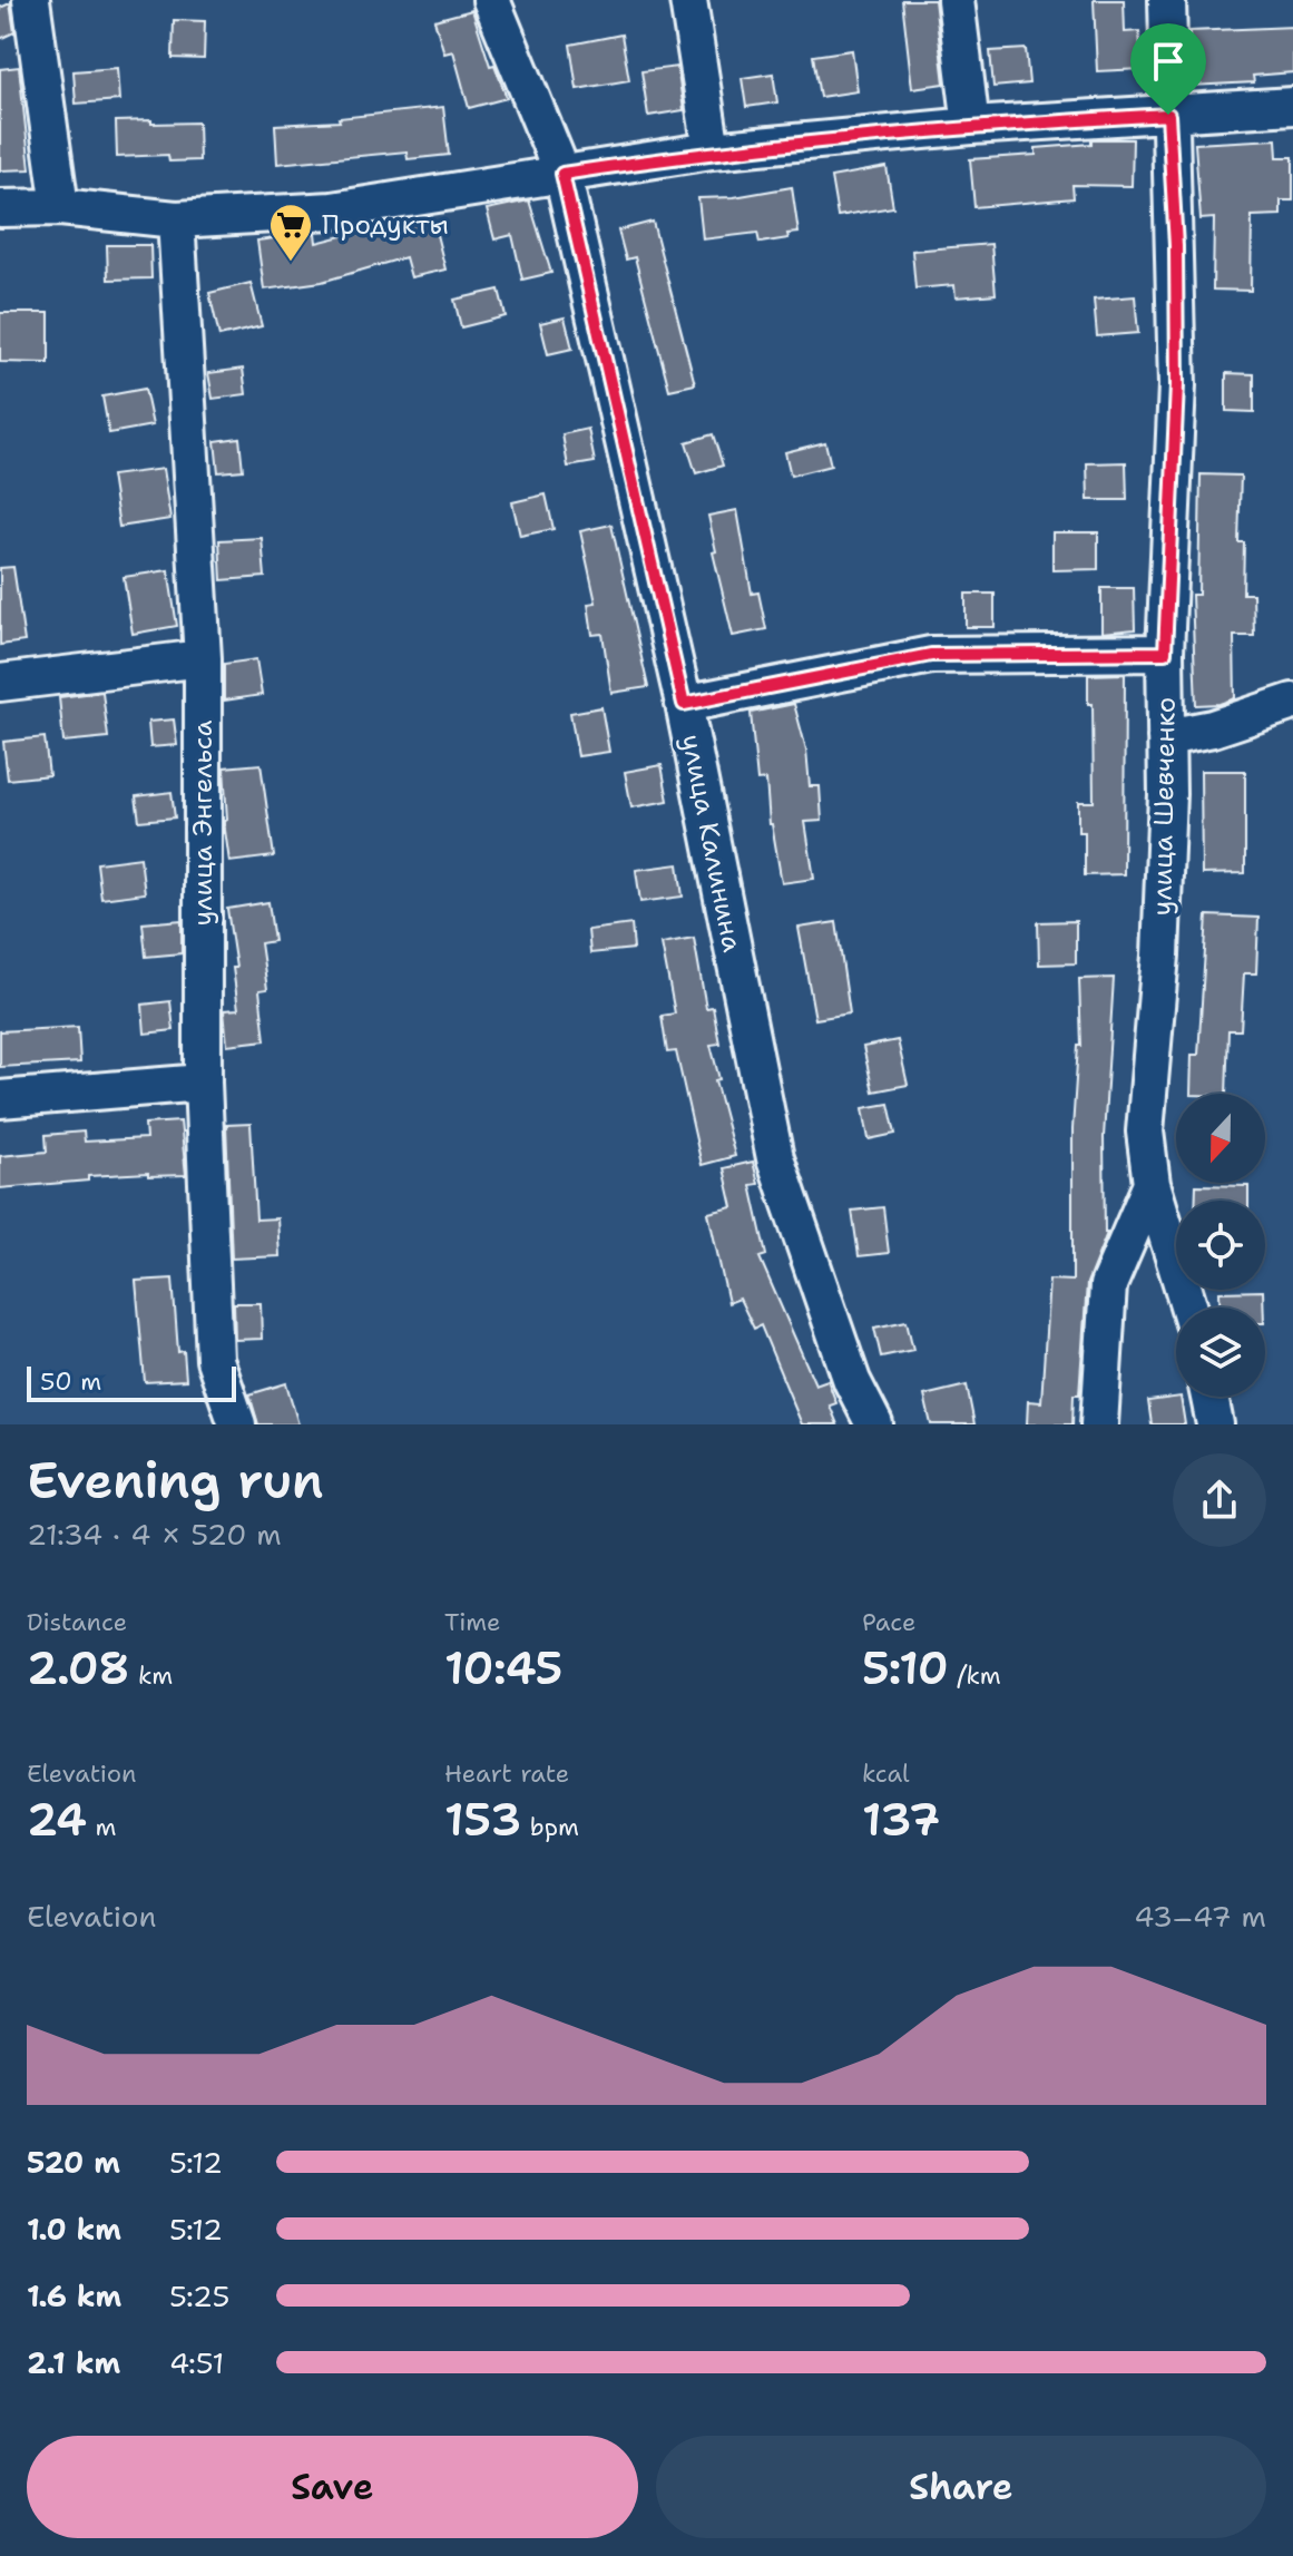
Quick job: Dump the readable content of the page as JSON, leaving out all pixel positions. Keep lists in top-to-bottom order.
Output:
{
  "streets": {
    "street": ["улица Шевченко", "улица Энгельса", "улица Калинина"]
  },
  "places": {
    "supermarket": ["Продукты"]
  },
  "scale_bar": "50 m",
  "north": "bottom",
  "page": {
    "scale": "50 m",
    "heading": ["Evening run", "21:34 · 4 × 520 m"],
    "stats": [
      ["Distance", "2.08 km"],
      ["Time", "10:45"],
      ["Pace", "5:10 /km"],
      ["Elevation", "24 m"],
      ["Heart rate", "153 bpm"],
      ["kcal", "137"]
    ],
    "chart": ["Elevation", "43–47 m"],
    "list": [
      {
        "name": "520 m",
        "note": "5:12"
      },
      {
        "name": "1.0 km",
        "note": "5:12"
      },
      {
        "name": "1.6 km",
        "note": "5:25"
      },
      {
        "name": "2.1 km",
        "note": "4:51"
      }
    ],
    "buttons": ["Save", "Share"]
  }
}
